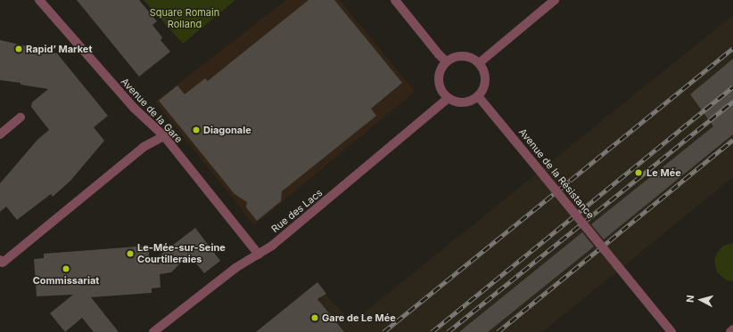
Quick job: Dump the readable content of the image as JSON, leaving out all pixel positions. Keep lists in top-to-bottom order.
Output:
{
  "streets": {
    "street": ["Avenue de la Gare", "Avenue de la Résistance", "Rue des Lacs"]
  },
  "crossings": [
    ["Avenue de la Gare", "Rue des Lacs"],
    ["Avenue de la Résistance", "Rue des Lacs"]
  ],
  "parks": ["Square Romain Rolland"],
  "places": [
    "Rapid’ Market",
    "Diagonale",
    "Le Mée",
    "Le-Mée-sur-Seine Courtilleraies",
    "Commissariat",
    "Gare de Le Mée"
  ],
  "north": "left"
}
